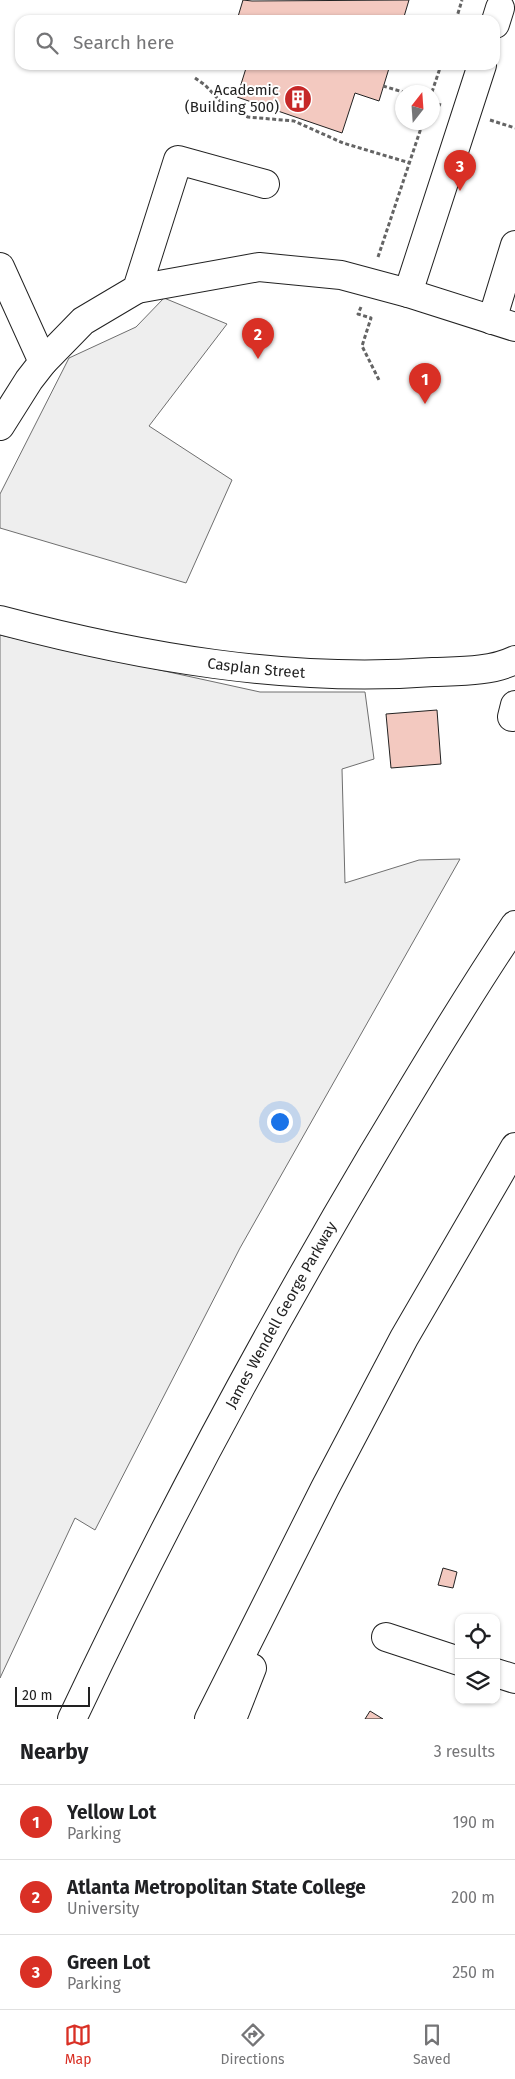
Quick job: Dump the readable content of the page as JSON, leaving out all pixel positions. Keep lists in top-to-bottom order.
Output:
{
  "streets": {
    "main road": ["Casplan Street", "James Wendell George Parkway"]
  },
  "places": {
    "building": ["Academic (Building 500)"]
  },
  "scale_bar": "20 m",
  "north": "top",
  "page": {
    "search": "Search here",
    "pins": ["3", "2", "1"],
    "scale": "20 m",
    "heading": ["Nearby", "3 results"],
    "list": [
      {
        "mark": "1",
        "name": "Yellow Lot",
        "note": "Parking",
        "value": "190 m"
      },
      {
        "mark": "2",
        "name": "Atlanta Metropolitan State College",
        "note": "University",
        "value": "200 m"
      },
      {
        "mark": "3",
        "name": "Green Lot",
        "note": "Parking",
        "value": "250 m"
      }
    ],
    "nav": ["Map", "Directions", "Saved"]
  }
}
